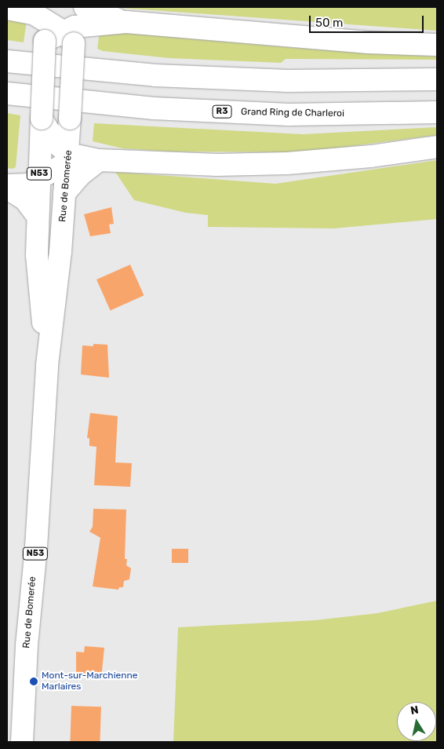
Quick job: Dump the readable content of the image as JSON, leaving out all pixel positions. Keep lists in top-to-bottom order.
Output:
{
  "streets": {
    "main road": [
      "R3",
      "Grand Ring de Charleroi",
      "N53",
      "Rue de Bomerée"
    ]
  },
  "places": ["Mont-sur-Marchienne Marlaires"],
  "scale_bar": "50 m",
  "north": "top"
}
